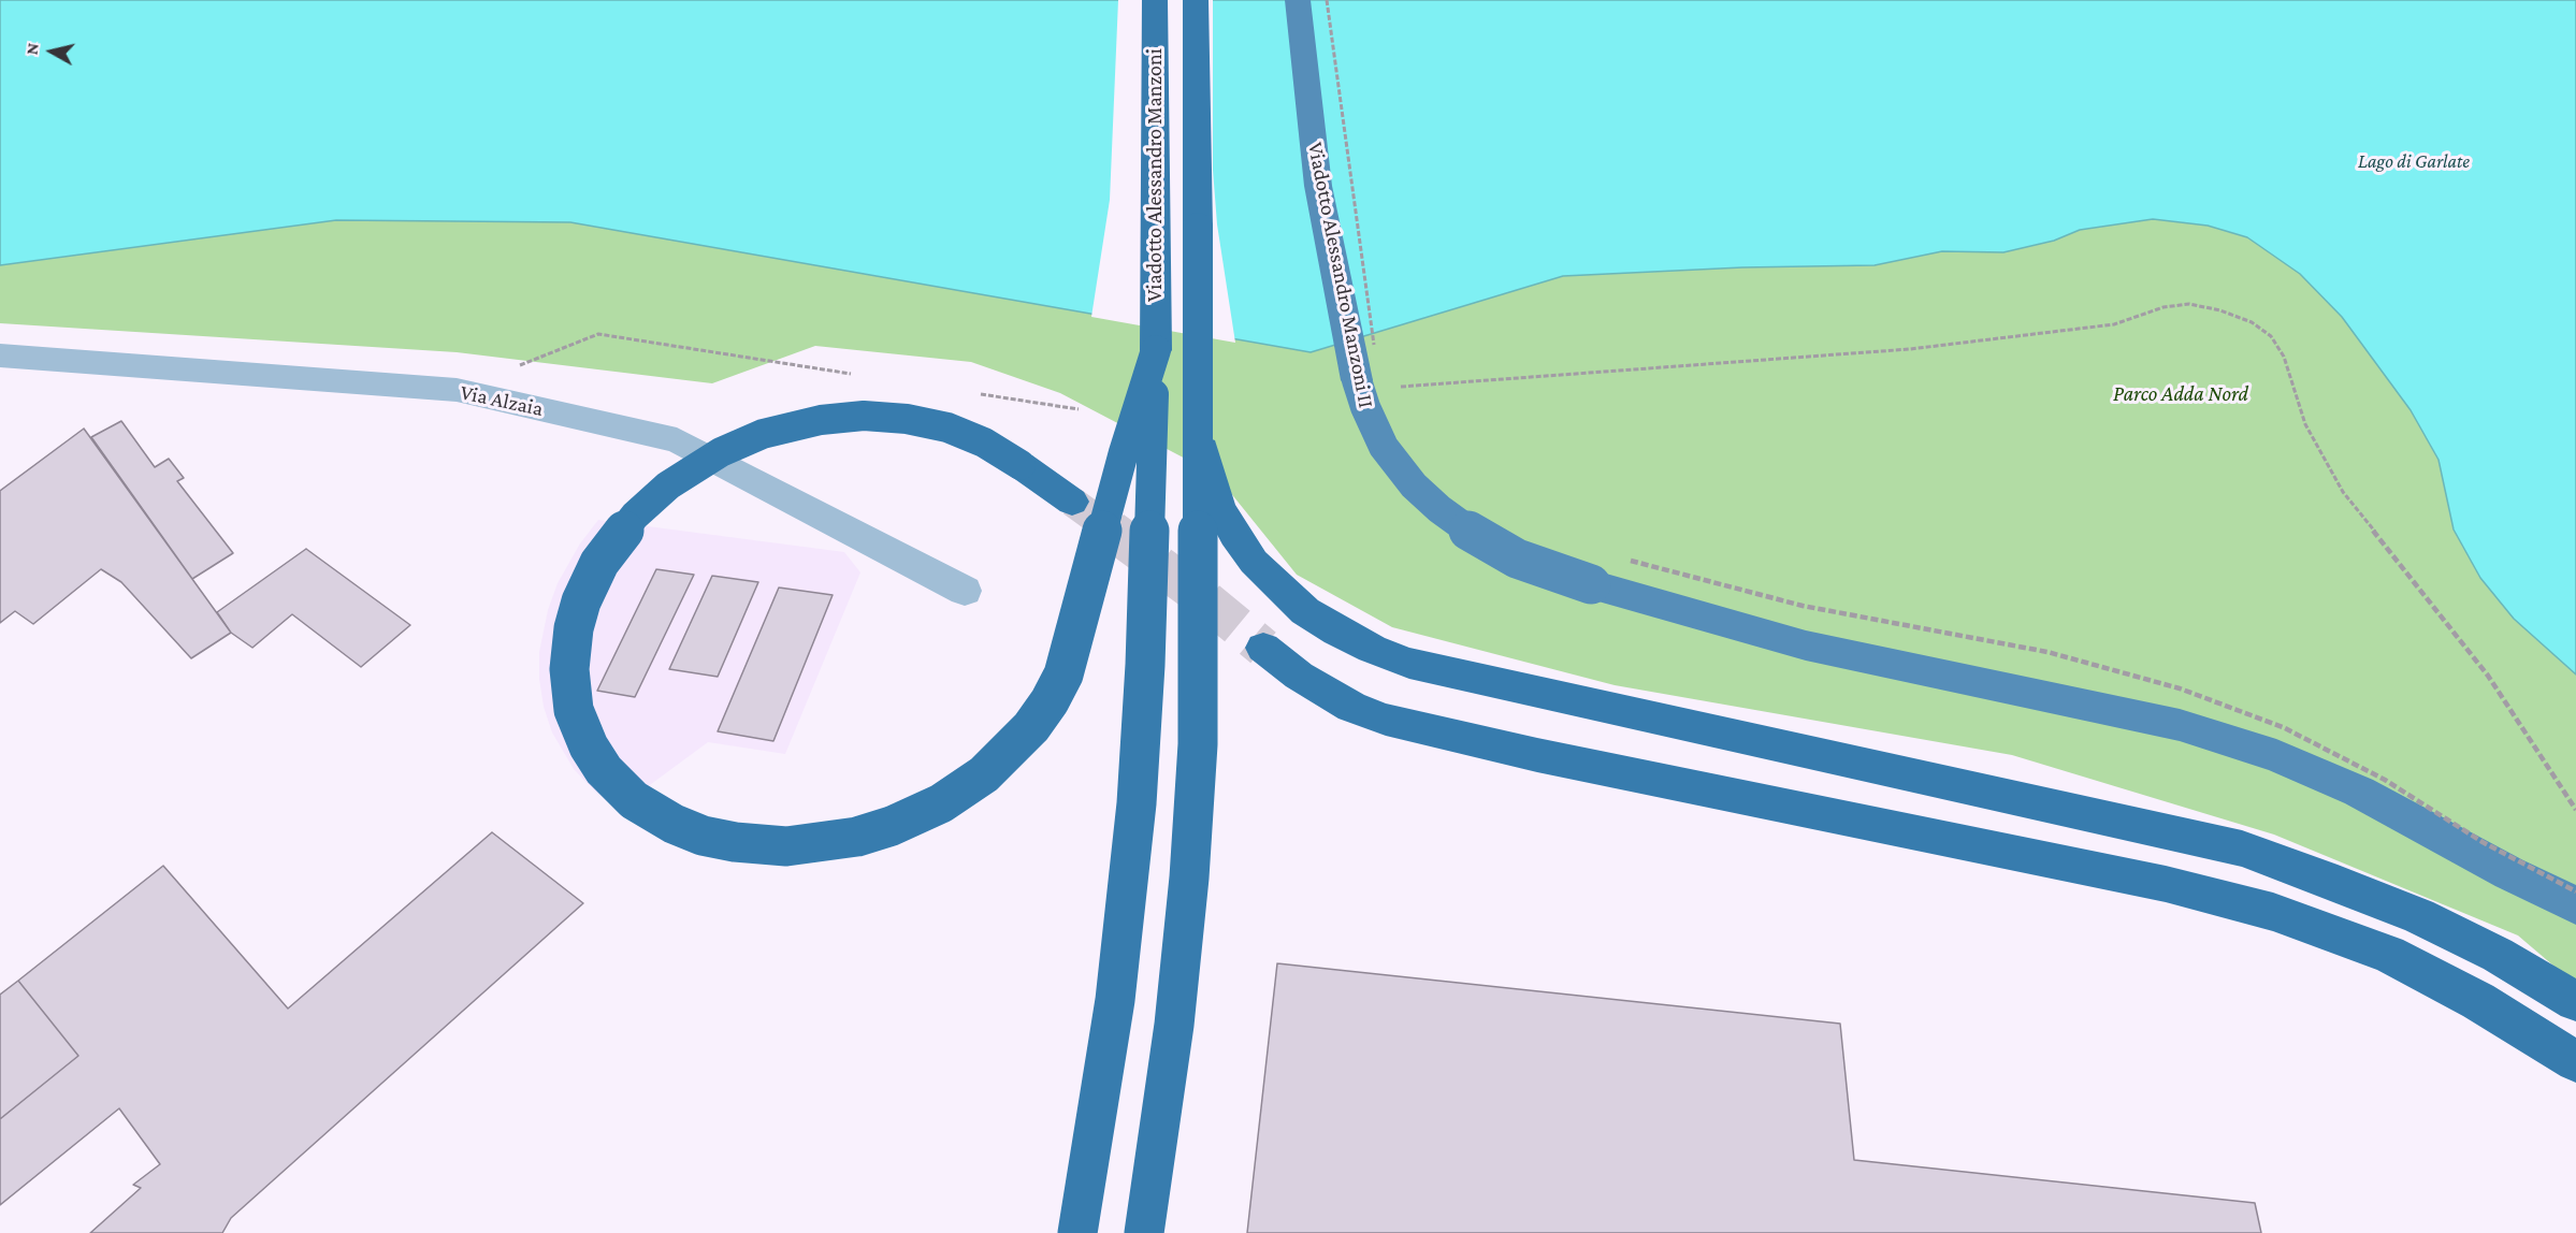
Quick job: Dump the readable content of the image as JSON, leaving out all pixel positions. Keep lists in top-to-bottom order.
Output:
{
  "streets": {
    "highway": ["Viadotto Alessandro Manzoni"],
    "main road": ["Viadotto Alessandro Manzoni II"],
    "street": ["Via Alzaia"]
  },
  "water": ["Lago di Garlate"],
  "parks": ["Parco Adda Nord"],
  "north": "left"
}
